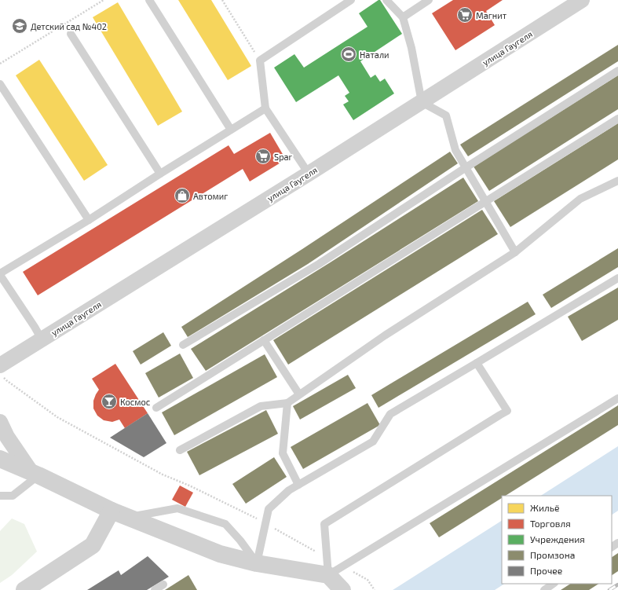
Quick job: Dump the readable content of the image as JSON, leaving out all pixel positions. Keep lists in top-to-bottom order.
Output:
{
  "streets": {
    "street": ["улица Гаугеля"]
  },
  "places": {
    "supermarket": ["Магнит", "Spar"],
    "school or university": ["Детский сад №402"],
    "sports": ["Натали"],
    "shop": ["Автомиг"],
    "bar": ["Космос"]
  },
  "legend": [
    "Жильё",
    "Торговля",
    "Учреждения",
    "Промзона",
    "Прочее"
  ]
}
